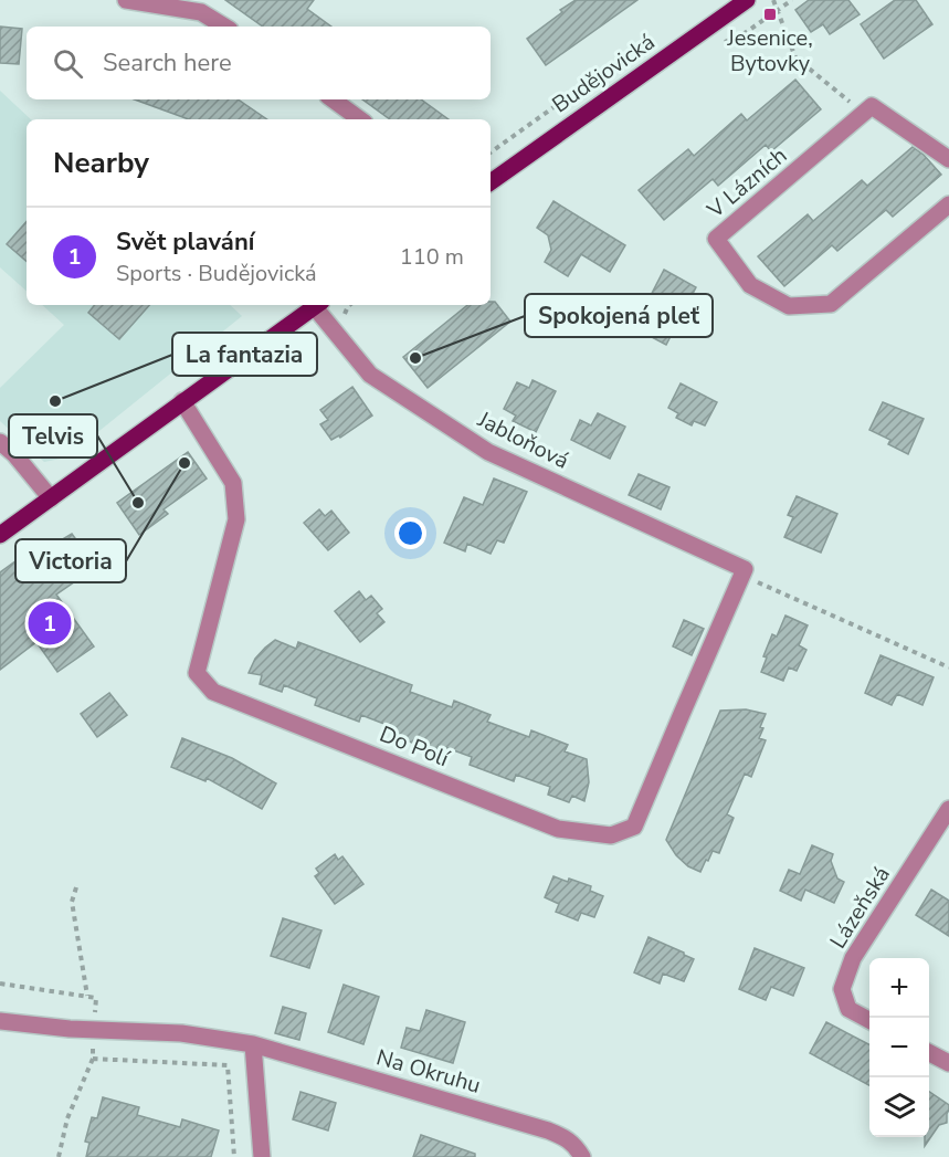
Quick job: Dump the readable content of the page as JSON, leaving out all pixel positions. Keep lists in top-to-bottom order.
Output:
{
  "streets": {
    "main road": ["Budějovická"],
    "street": [
      "V Lázních",
      "Jabloňová",
      "Do Polí",
      "Lázeňská",
      "Na Okruhu"
    ]
  },
  "crossings": [
    ["Jabloňová", "Do Polí"]
  ],
  "places": {
    "transit": ["Jesenice, Bytovky"],
    "other": [
      "Spokojená pleť",
      "La fantazia",
      "Victoria",
      "Telvis"
    ]
  },
  "page": {
    "search": "Search here",
    "heading": "Nearby",
    "list": [
      {
        "mark": "1",
        "name": "Svět plavání",
        "note": "Sports · Budějovická",
        "value": "110 m"
      }
    ],
    "pins": "1",
    "map_buttons": ["+", "−"]
  }
}
